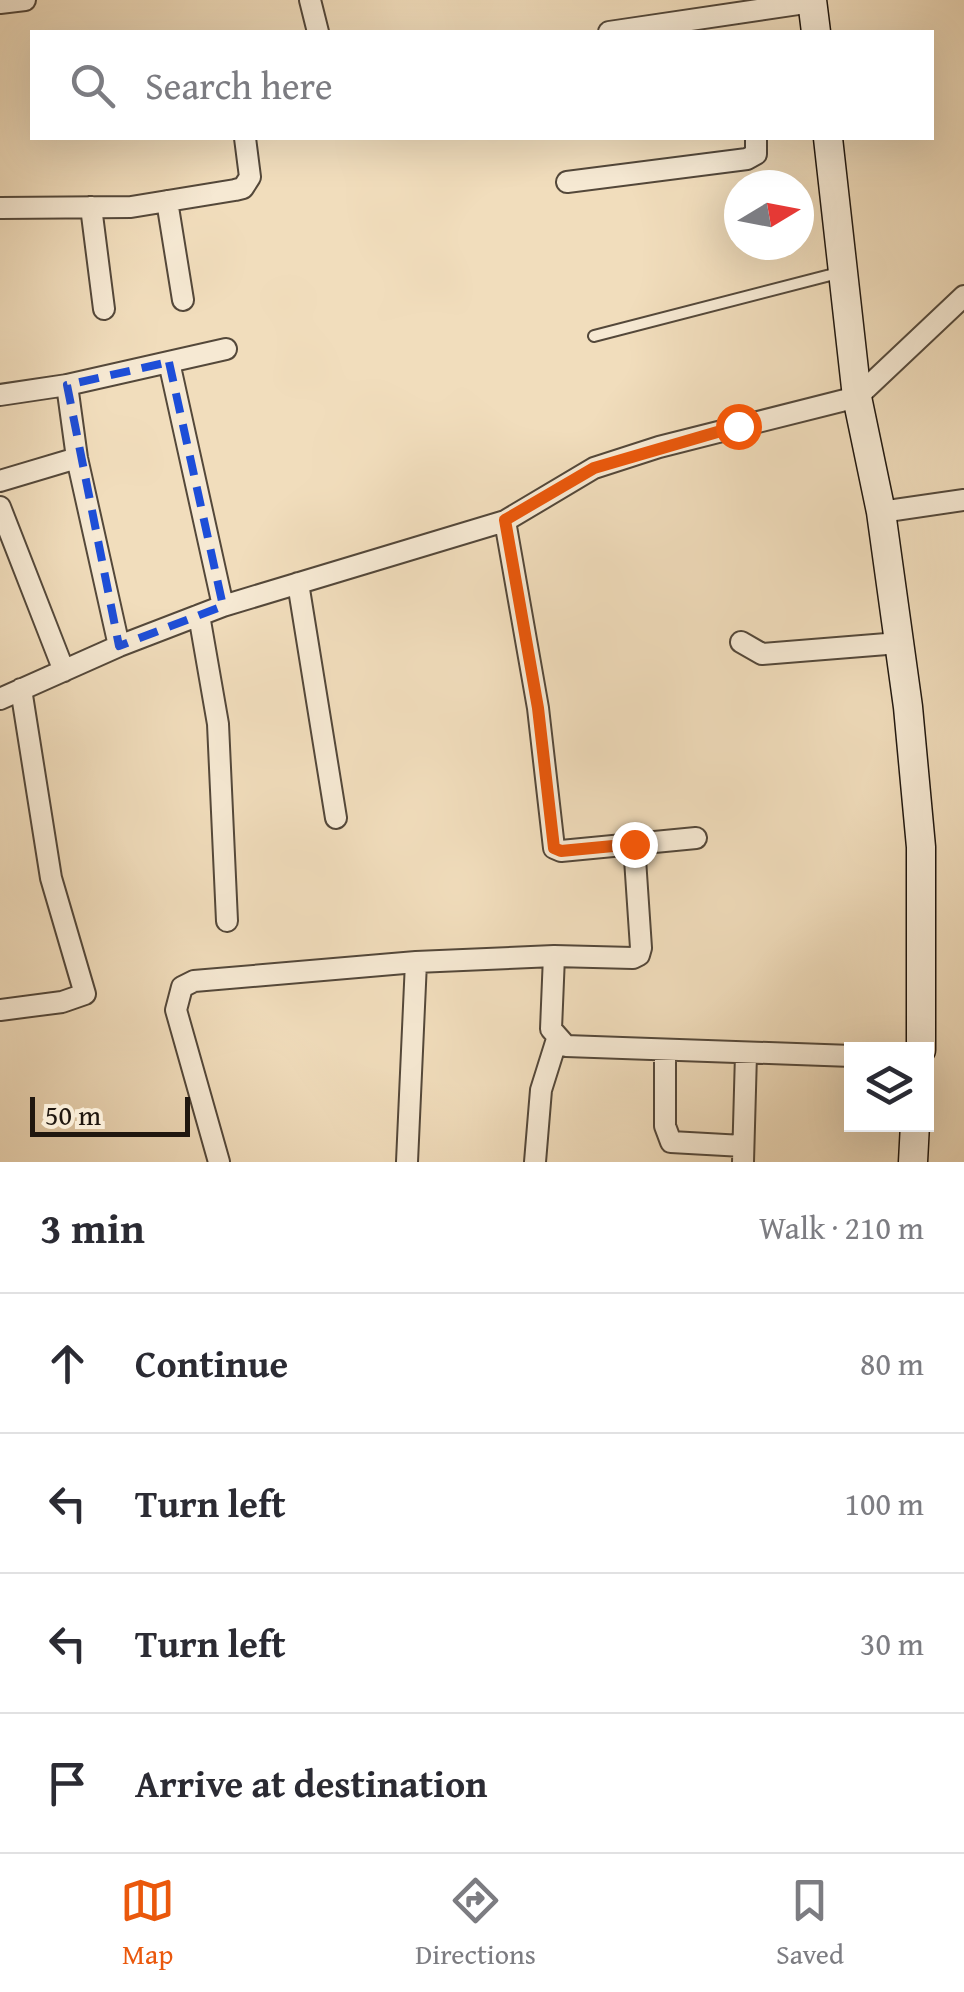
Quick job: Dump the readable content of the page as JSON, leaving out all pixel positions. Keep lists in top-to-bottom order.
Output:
{
  "scale_bar": "50 m",
  "north": "right",
  "page": {
    "search": "Search here",
    "scale": "50 m",
    "heading": ["3 min", "Walk · 210 m"],
    "list": [
      ["Continue", "80 m"],
      ["Turn left", "100 m"],
      ["Turn left", "30 m"],
      "Arrive at destination"
    ],
    "nav": ["Map", "Directions", "Saved"]
  }
}
